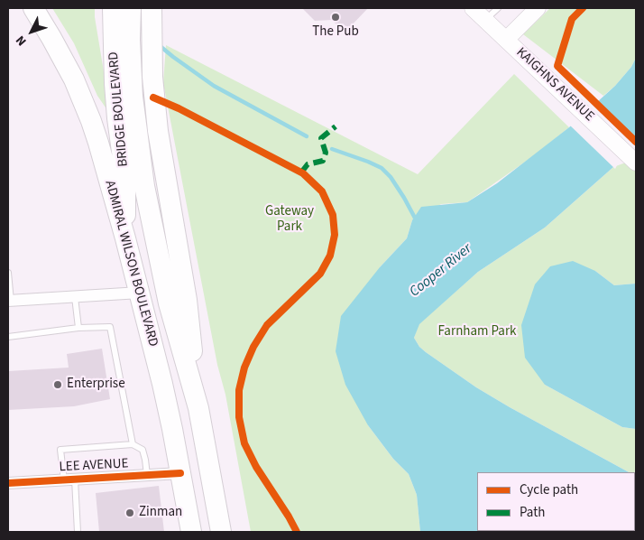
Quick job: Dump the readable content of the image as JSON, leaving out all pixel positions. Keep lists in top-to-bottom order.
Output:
{
  "streets": {
    "highway": ["BRIDGE BOULEVARD", "ADMIRAL WILSON BOULEVARD"],
    "main road": ["KAIGHNS AVENUE"],
    "street": ["LEE AVENUE"]
  },
  "crossings": [
    ["BRIDGE BOULEVARD", "ADMIRAL WILSON BOULEVARD"],
    ["ADMIRAL WILSON BOULEVARD", "LEE AVENUE"]
  ],
  "water": ["Cooper River"],
  "parks": ["Gateway Park", "Farnham Park"],
  "places": ["The Pub", "Enterprise", "Zinman"],
  "legend": ["Cycle path", "Path"],
  "north": "bottom left"
}
